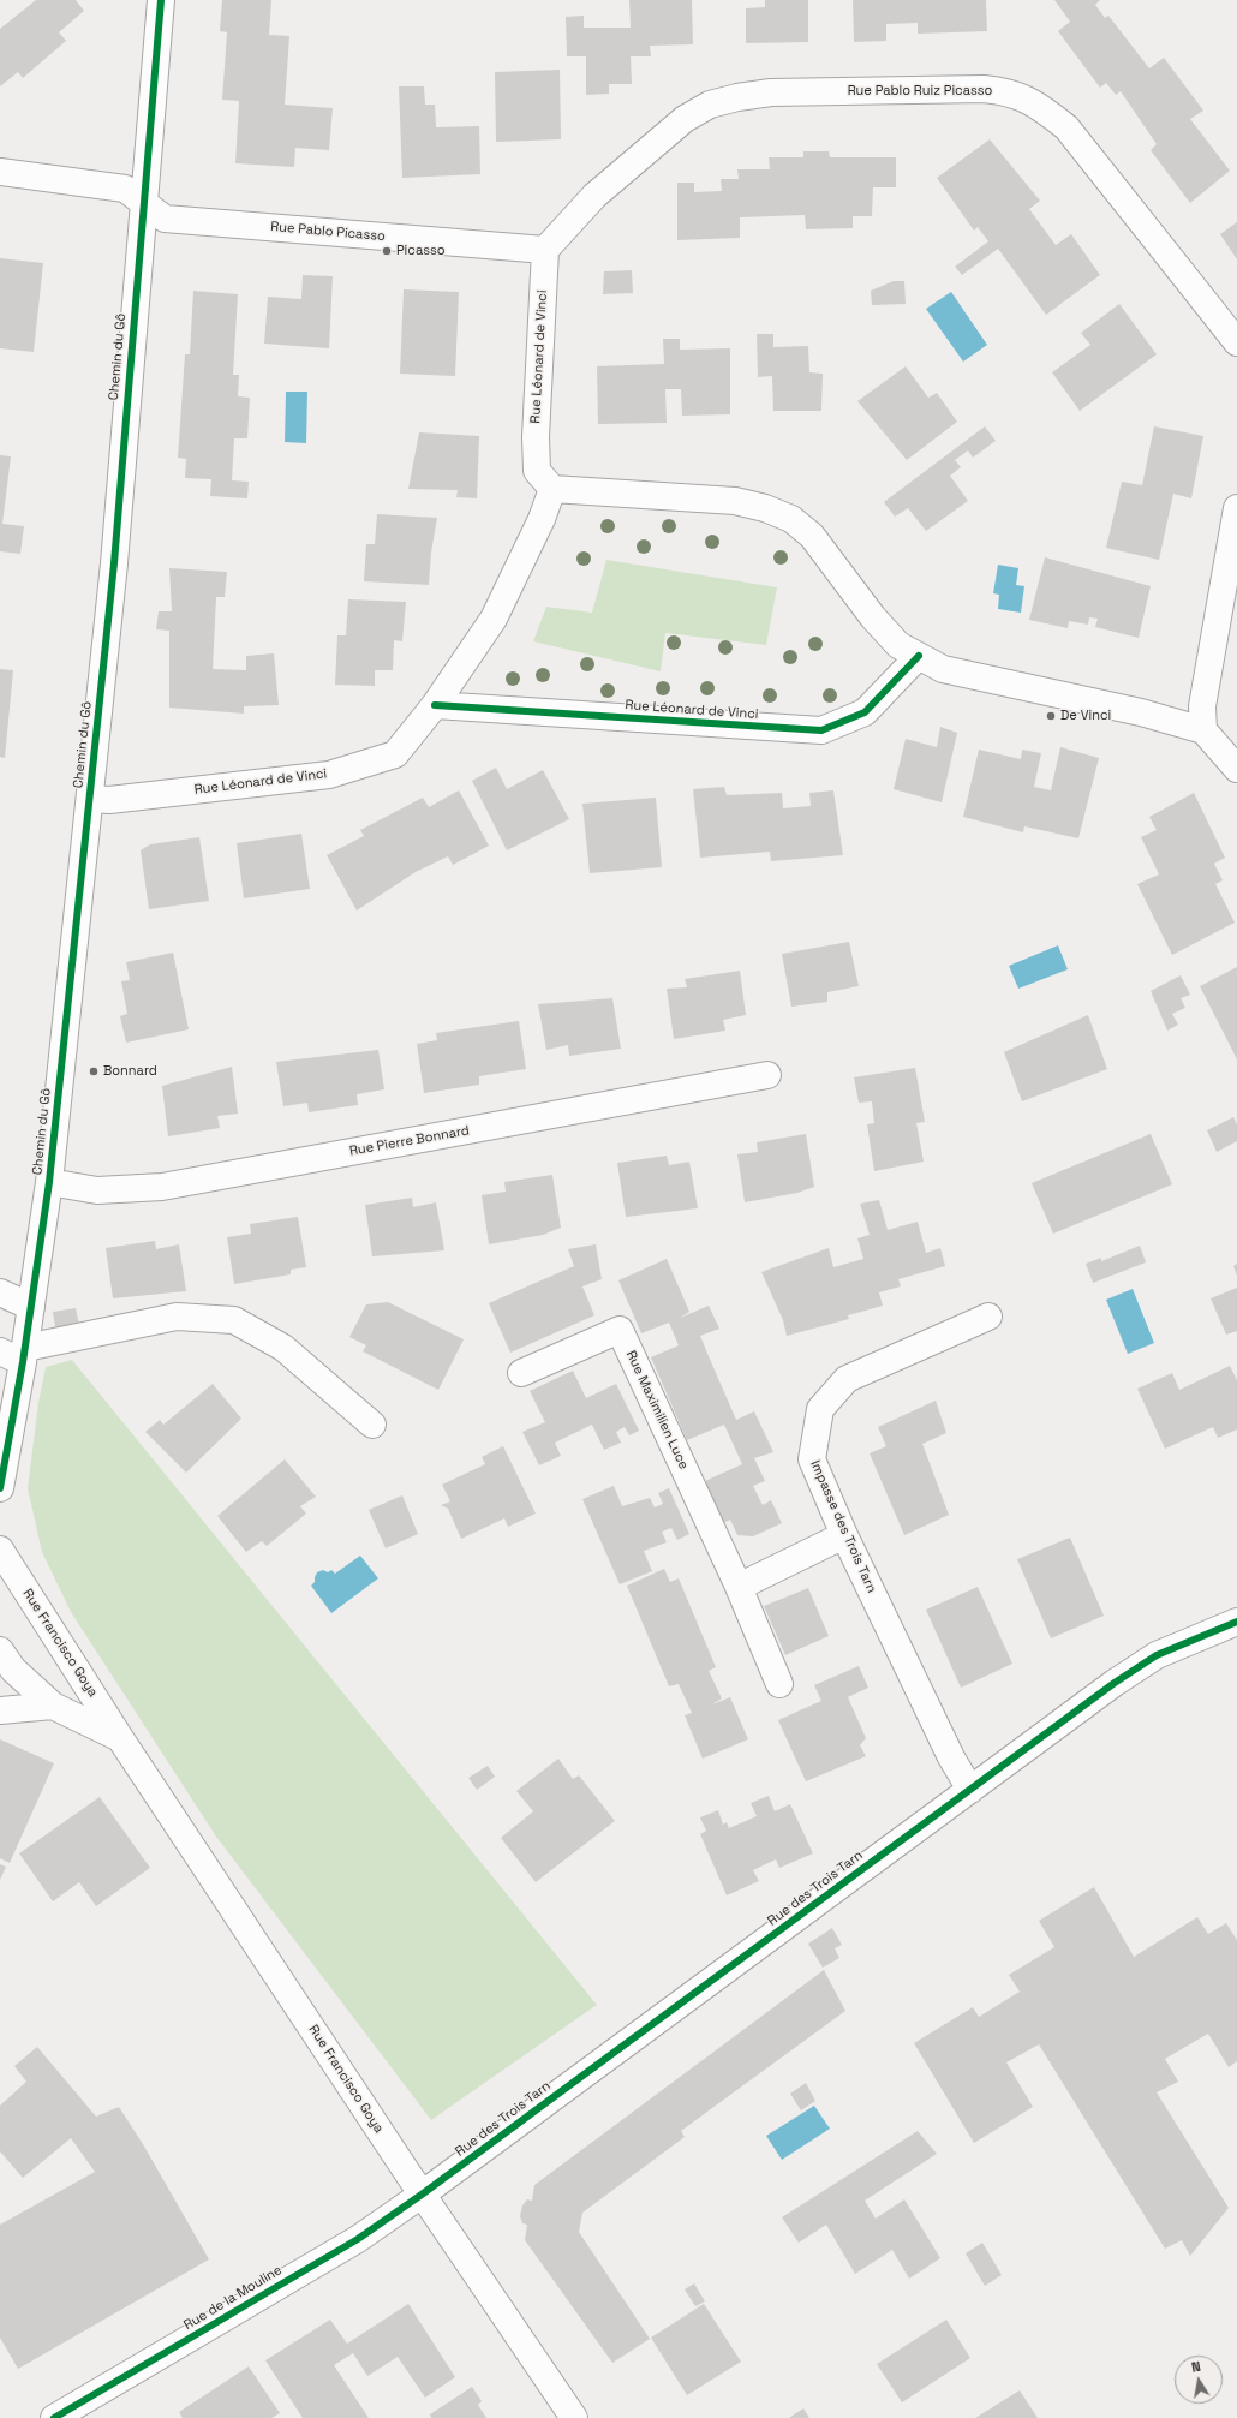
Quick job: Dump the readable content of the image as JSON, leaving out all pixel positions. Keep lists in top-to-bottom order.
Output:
{
  "streets": {
    "street": [
      "Rue Pablo Ruiz Picasso",
      "Rue Pablo Picasso",
      "Chemin du Gô",
      "Rue Léonard de Vinci",
      "Rue Pierre Bonnard",
      "Rue Maximilien Luce",
      "Impasse des Trois Tarn",
      "Rue Francisco Goya",
      "Rue des Trois Tarn",
      "Rue de la Mouline"
    ]
  },
  "crossings": [
    ["Rue Pablo Ruiz Picasso", "Rue Pablo Picasso"],
    ["Rue Pablo Ruiz Picasso", "Rue Léonard de Vinci"],
    ["Rue Pablo Picasso", "Chemin du Gô"],
    ["Rue Pablo Picasso", "Rue Léonard de Vinci"],
    ["Chemin du Gô", "Rue Léonard de Vinci"],
    ["Chemin du Gô", "Rue Pierre Bonnard"],
    ["Impasse des Trois Tarn", "Rue des Trois Tarn"],
    ["Rue Francisco Goya", "Rue des Trois Tarn"],
    ["Rue Francisco Goya", "Rue de la Mouline"],
    ["Rue des Trois Tarn", "Rue de la Mouline"]
  ],
  "places": ["Picasso", "De Vinci", "Bonnard"],
  "north": "top"
}
